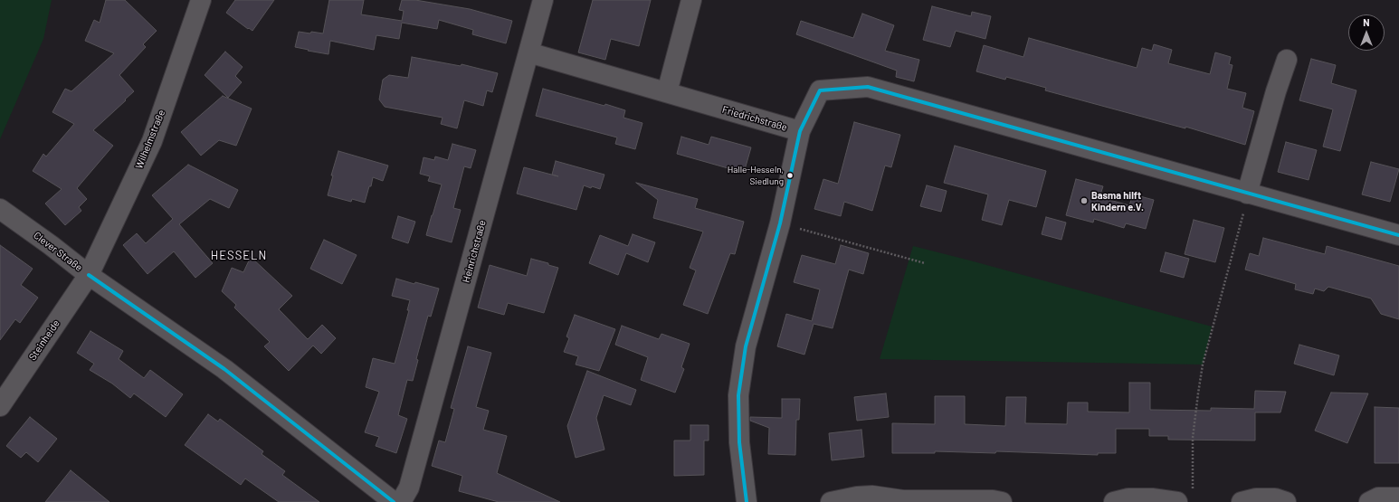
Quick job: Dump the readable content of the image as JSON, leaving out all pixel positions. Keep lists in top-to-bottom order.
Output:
{
  "streets": {
    "street": [
      "Friedrichstraße",
      "Wilhelmstraße",
      "Clever Straße",
      "Heinrichstraße",
      "Steinheide"
    ]
  },
  "crossings": [
    ["Friedrichstraße", "Heinrichstraße"],
    ["Wilhelmstraße", "Clever Straße"],
    ["Wilhelmstraße", "Steinheide"],
    ["Clever Straße", "Steinheide"]
  ],
  "districts": ["HESSELN"],
  "places": ["Halle-Hesseln, Siedlung", "Basma hilft Kindern e.V."],
  "north": "top"
}
